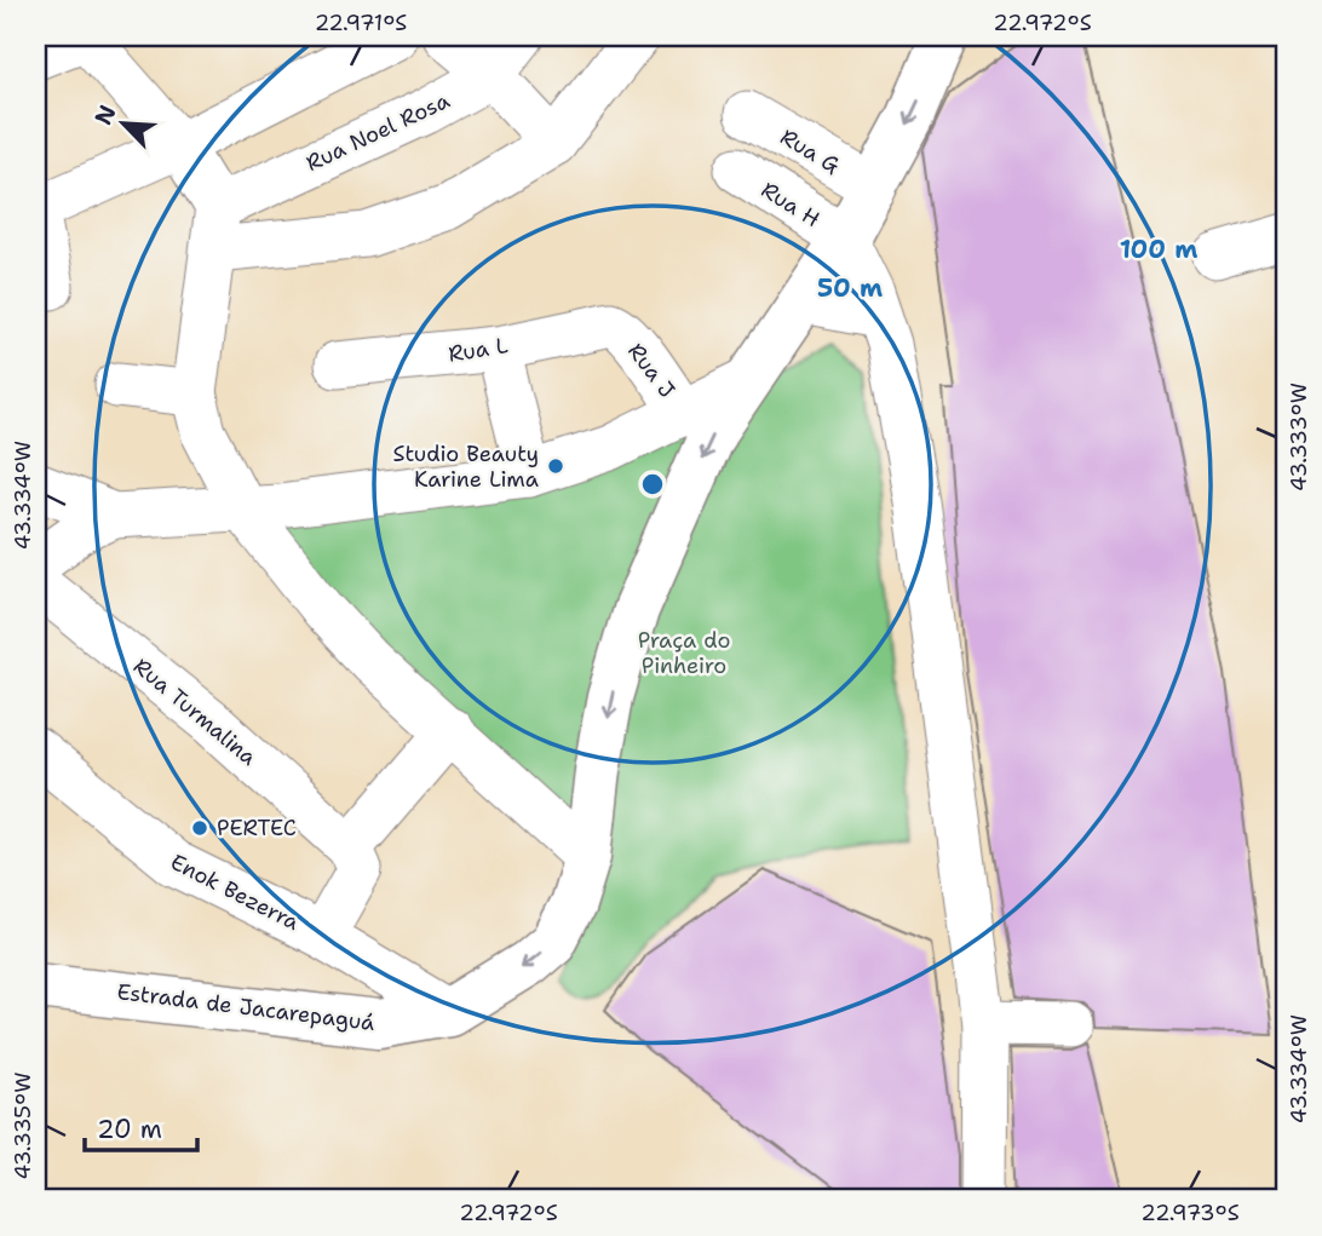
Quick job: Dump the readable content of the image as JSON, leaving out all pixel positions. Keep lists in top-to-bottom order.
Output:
{
  "streets": {
    "street": [
      "Rua Noel Rosa",
      "Rua G",
      "Rua H",
      "Rua L",
      "Rua J",
      "Rua Turmalina",
      "Enok Bezerra",
      "Estrada de Jacarepaguá"
    ]
  },
  "crossings": [
    ["Rua G", "Estrada de Jacarepaguá"],
    ["Rua H", "Estrada de Jacarepaguá"],
    ["Rua L", "Rua J"],
    ["Enok Bezerra", "Estrada de Jacarepaguá"]
  ],
  "one_way": ["Estrada de Jacarepaguá"],
  "parks": ["Praça do Pinheiro"],
  "places": ["Studio Beauty Karine Lima", "PERTEC"],
  "scale_bar": "20 m",
  "north": "top left",
  "coordinates": [
    "22.971°S",
    "22.972°S",
    "43.333°W",
    "43.334°W",
    "43.335°W",
    "22.973°S"
  ],
  "rings": ["100 m", "50 m"]
}
